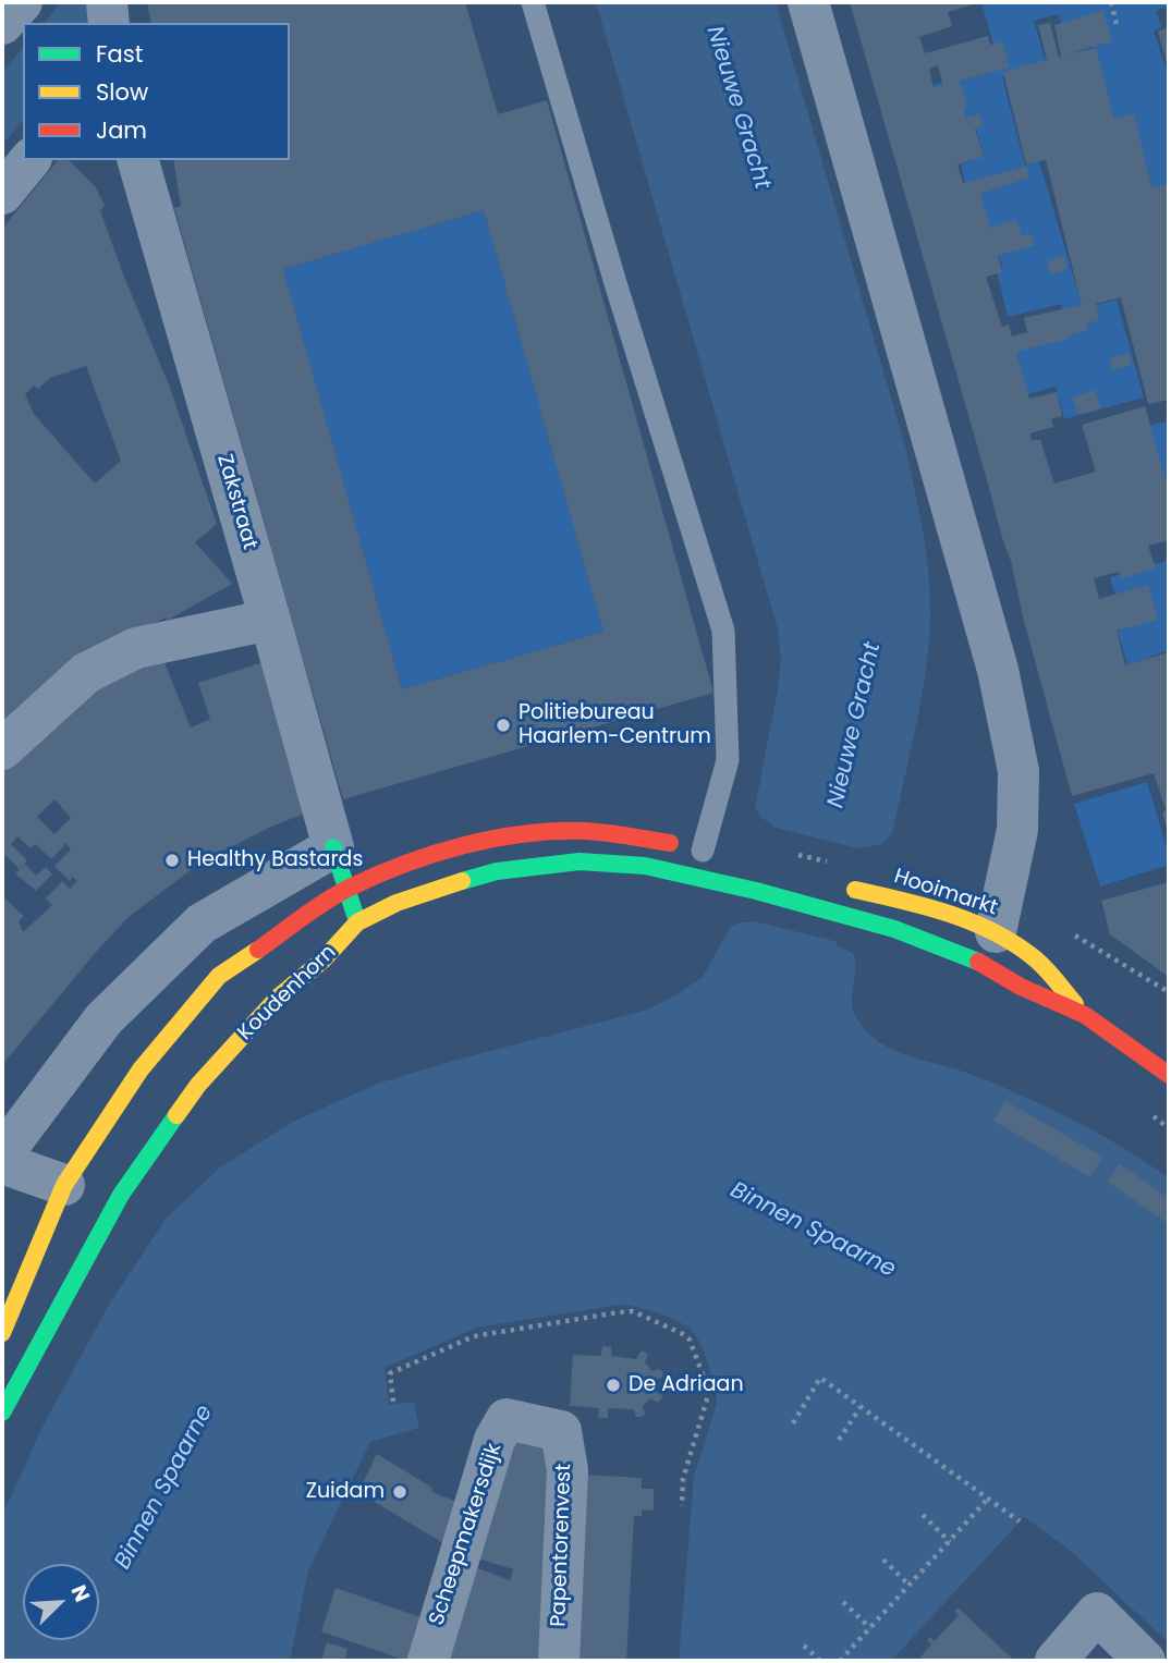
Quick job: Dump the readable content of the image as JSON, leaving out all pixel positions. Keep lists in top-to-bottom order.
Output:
{
  "streets": {
    "street": [
      "Zakstraat",
      "Hooimarkt",
      "Koudenhorn",
      "Scheepmakersdijk",
      "Papentorenvest"
    ]
  },
  "crossings": [
    ["Hooimarkt", "Koudenhorn"],
    ["Scheepmakersdijk", "Papentorenvest"]
  ],
  "water": ["Nieuwe Gracht", "Binnen Spaarne"],
  "places": [
    "Politiebureau Haarlem-Centrum",
    "Healthy Bastards",
    "De Adriaan",
    "Zuidam"
  ],
  "legend": ["Fast", "Slow", "Jam"],
  "north": "top right"
}
